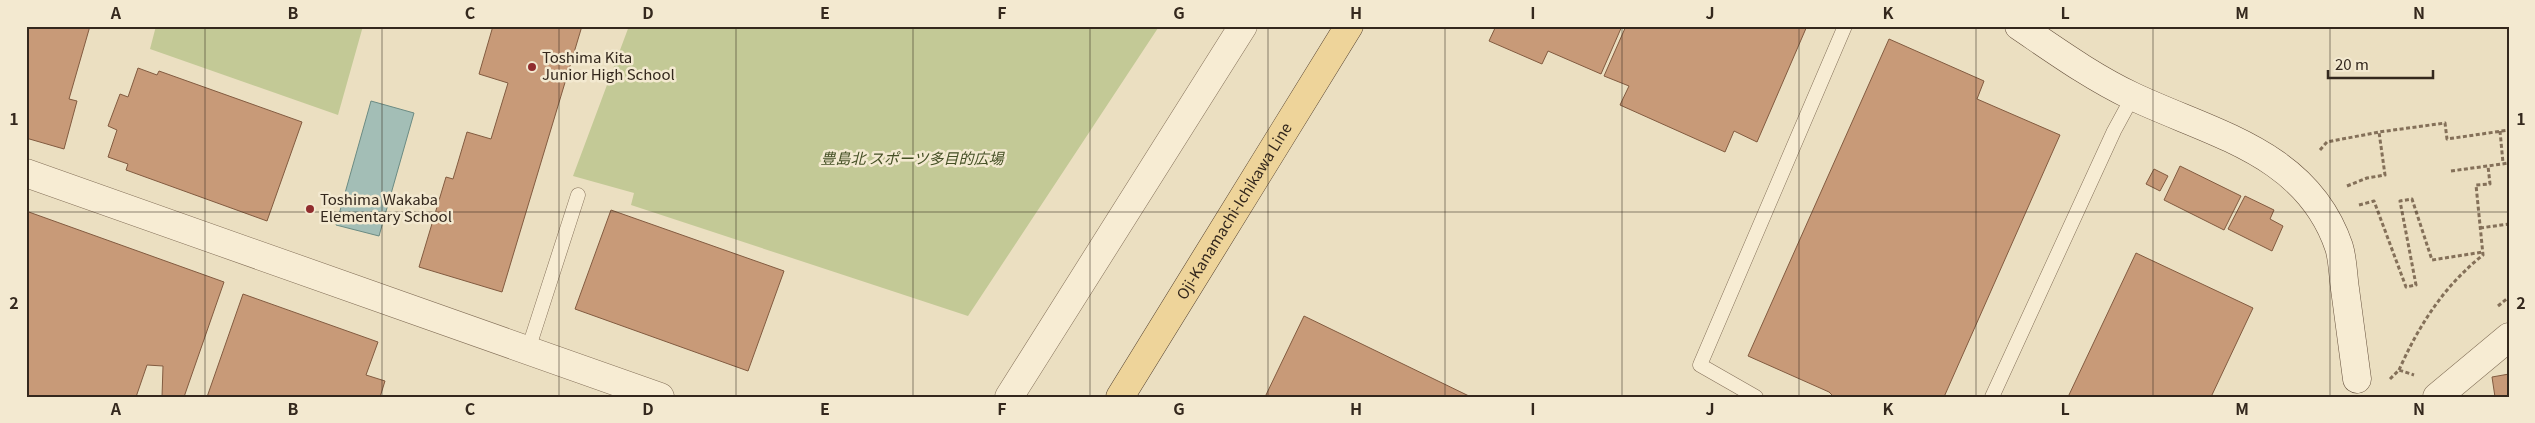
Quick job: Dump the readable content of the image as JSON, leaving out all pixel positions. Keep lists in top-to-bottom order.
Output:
{
  "streets": {
    "main road": ["Oji-Kanamachi-Ichikawa Line"]
  },
  "parks": ["豊島北 スポーツ多目的広場"],
  "places": ["Toshima Kita Junior High School", "Toshima Wakaba Elementary School"],
  "scale_bar": "20 m",
  "grid": {
    "columns": [
      "A",
      "B",
      "C",
      "D",
      "E",
      "F",
      "G",
      "H",
      "I",
      "J",
      "K",
      "L",
      "M",
      "N"
    ],
    "rows": ["1", "2"]
  }
}
